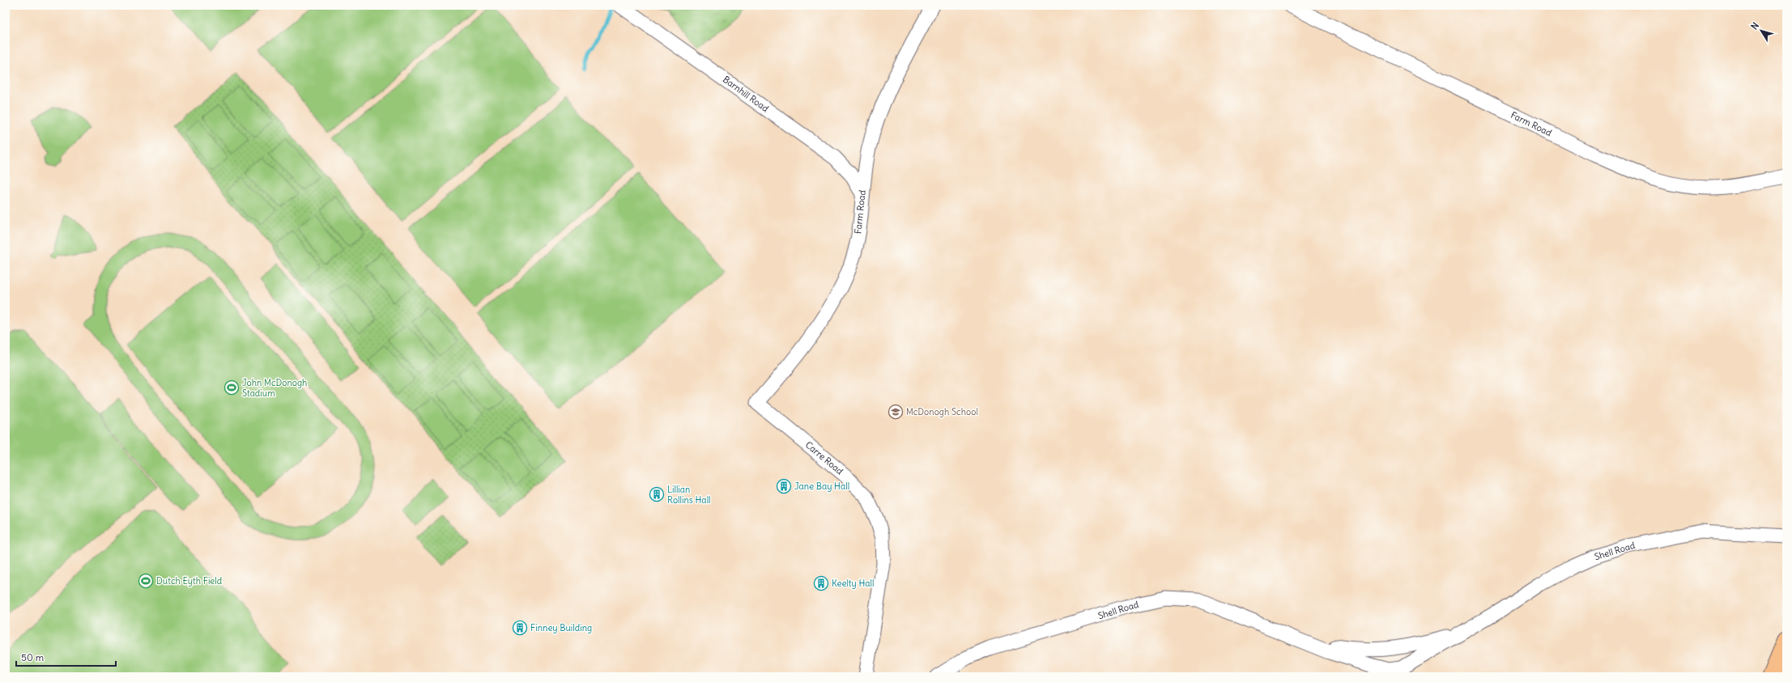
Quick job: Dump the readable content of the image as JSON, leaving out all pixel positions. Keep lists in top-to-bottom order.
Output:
{
  "streets": {
    "street": [
      "Barnhill Road",
      "Farm Road",
      "Carre Road",
      "Shell Road"
    ]
  },
  "crossings": [
    ["Barnhill Road", "Farm Road"],
    ["Farm Road", "Carre Road"]
  ],
  "places": {
    "sports": ["John McDonogh Stadium", "Dutch Eyth Field"],
    "school or university": ["McDonogh School"],
    "building": [
      "Jane Bay Hall",
      "Lillian Rollins Hall",
      "Keelty Hall",
      "Finney Building"
    ]
  },
  "scale_bar": "50 m",
  "north": "top left"
}
